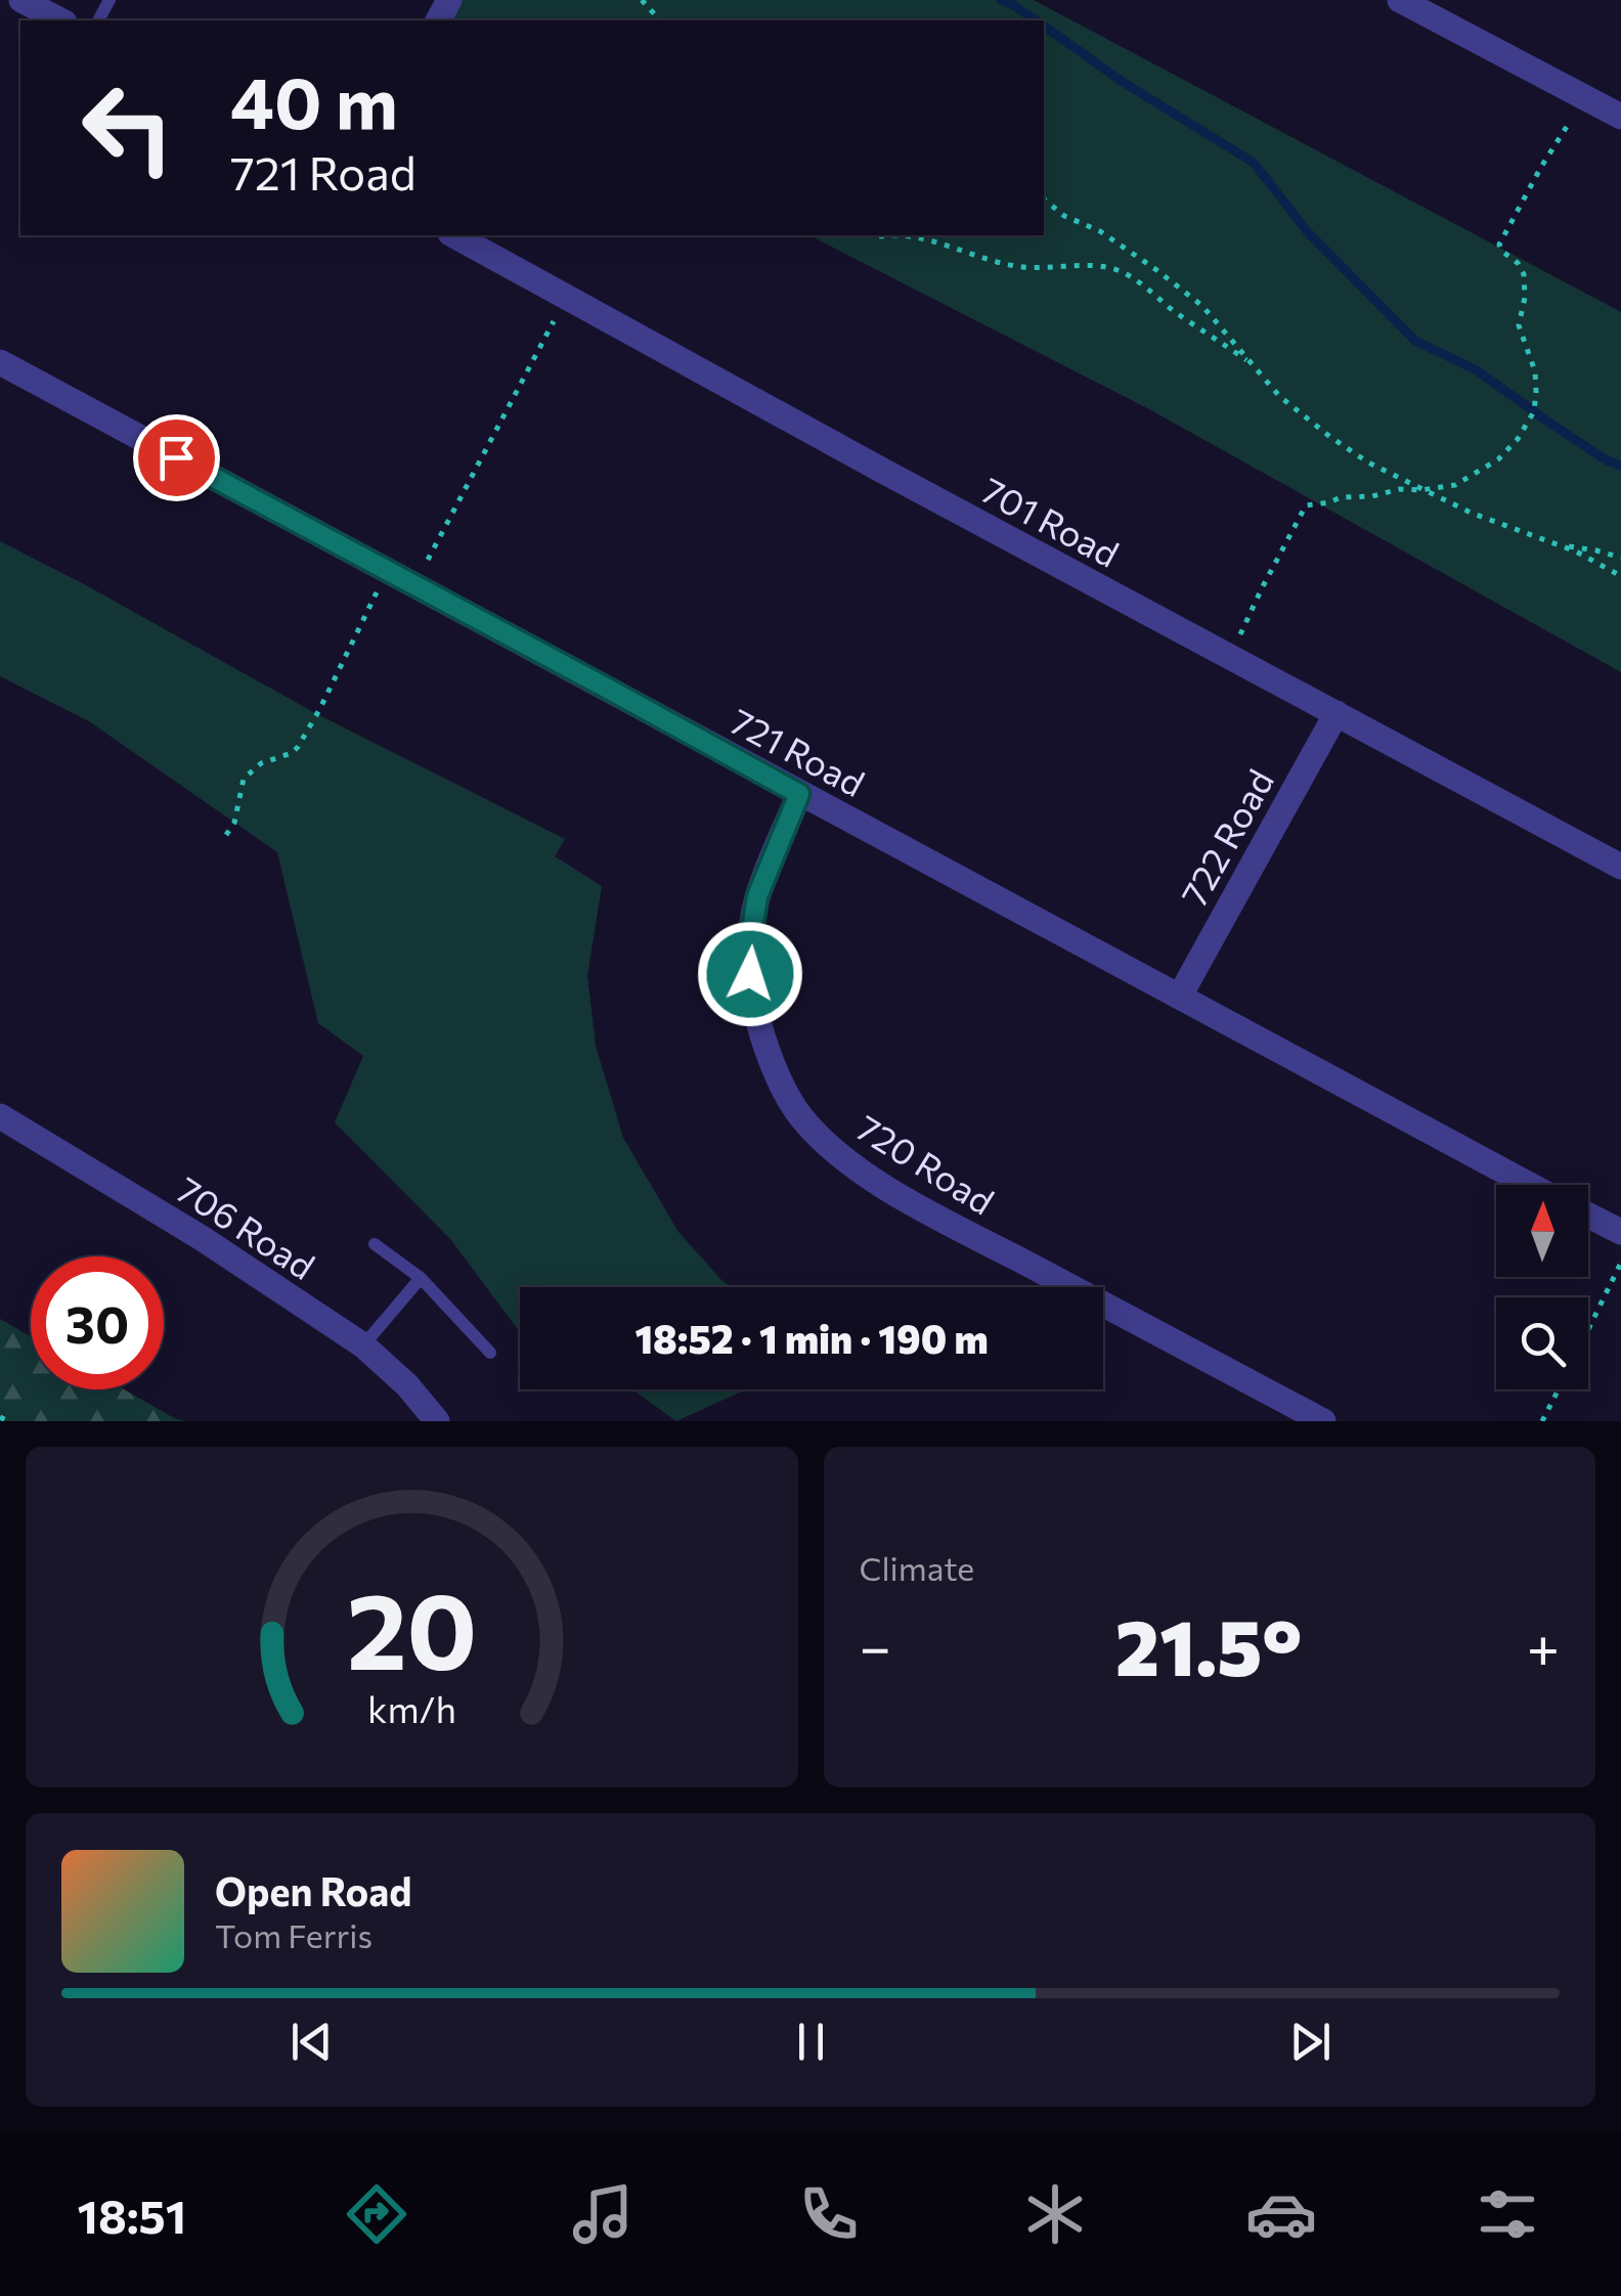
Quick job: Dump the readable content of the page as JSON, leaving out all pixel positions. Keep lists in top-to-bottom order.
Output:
{
  "streets": {
    "street": [
      "701 Road",
      "721 Road",
      "722 Road",
      "720 Road",
      "706 Road"
    ]
  },
  "crossings": [
    ["701 Road", "722 Road"],
    ["721 Road", "722 Road"],
    ["721 Road", "720 Road"]
  ],
  "north": "top",
  "page": {
    "turn": ["40 m", "721 Road"],
    "limit": "30",
    "trip": "18:52 · 1 min · 190 m",
    "tile": "Climate",
    "heat": ["−", "21.5°", "+"],
    "song": ["Open Road", "Tom Ferris"],
    "tabs": "18:51",
    "gauge": ["20", "km/h"]
  }
}
